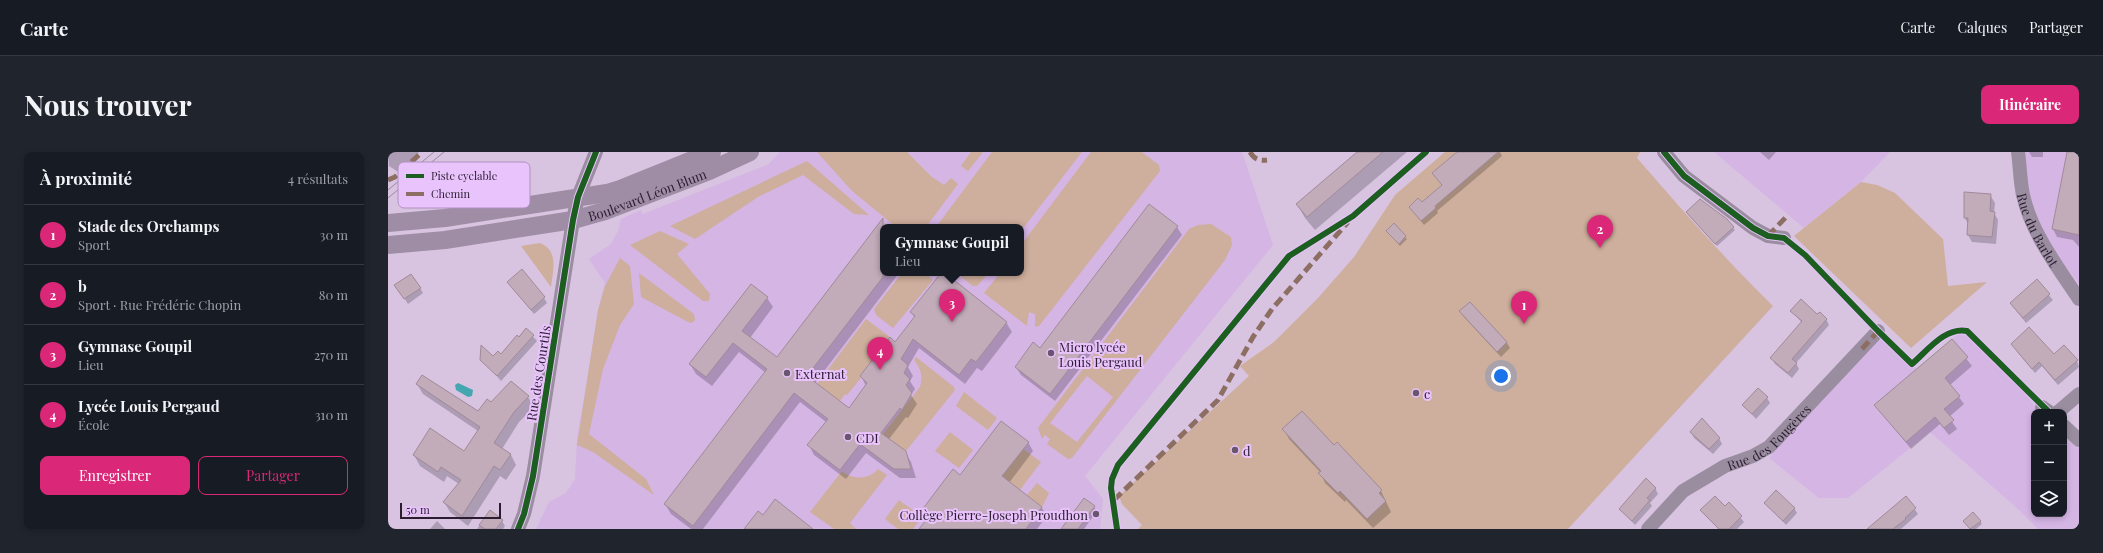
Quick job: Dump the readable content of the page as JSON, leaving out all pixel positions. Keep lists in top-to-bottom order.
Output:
{
  "streets": {
    "main road": ["Boulevard Léon Blum"],
    "street": ["Rue du Barlot", "Rue des Courtils", "Rue des Fougères"]
  },
  "crossings": [
    ["Boulevard Léon Blum", "Rue des Courtils"]
  ],
  "places": [
    "Micro lycée Louis Pergaud",
    "Externat",
    "c",
    "CDI",
    "d",
    "Collège Pierre-Joseph Proudhon"
  ],
  "legend": ["Piste cyclable", "Chemin"],
  "scale_bar": "50 m",
  "page": {
    "header": "Carte",
    "nav": ["Carte", "Calques", "Partager"],
    "buttons": [
      "Itinéraire",
      ["Enregistrer", "Partager"]
    ],
    "title": "Nous trouver",
    "heading": ["À proximité", "4 résultats"],
    "list": [
      {
        "mark": "1",
        "name": "Stade des Orchamps",
        "note": "Sport",
        "value": "30 m"
      },
      {
        "mark": "2",
        "name": "b",
        "note": "Sport · Rue Frédéric Chopin",
        "value": "80 m"
      },
      {
        "mark": "3",
        "name": "Gymnase Goupil",
        "note": "Lieu",
        "value": "270 m"
      },
      {
        "mark": "4",
        "name": "Lycée Louis Pergaud",
        "note": "École",
        "value": "310 m"
      }
    ],
    "pins": [
      "2",
      "3",
      "1",
      "4"
    ],
    "popup": ["Gymnase Goupil", "Lieu"],
    "map_buttons": ["+", "−"],
    "scale": "50 m"
  }
}
